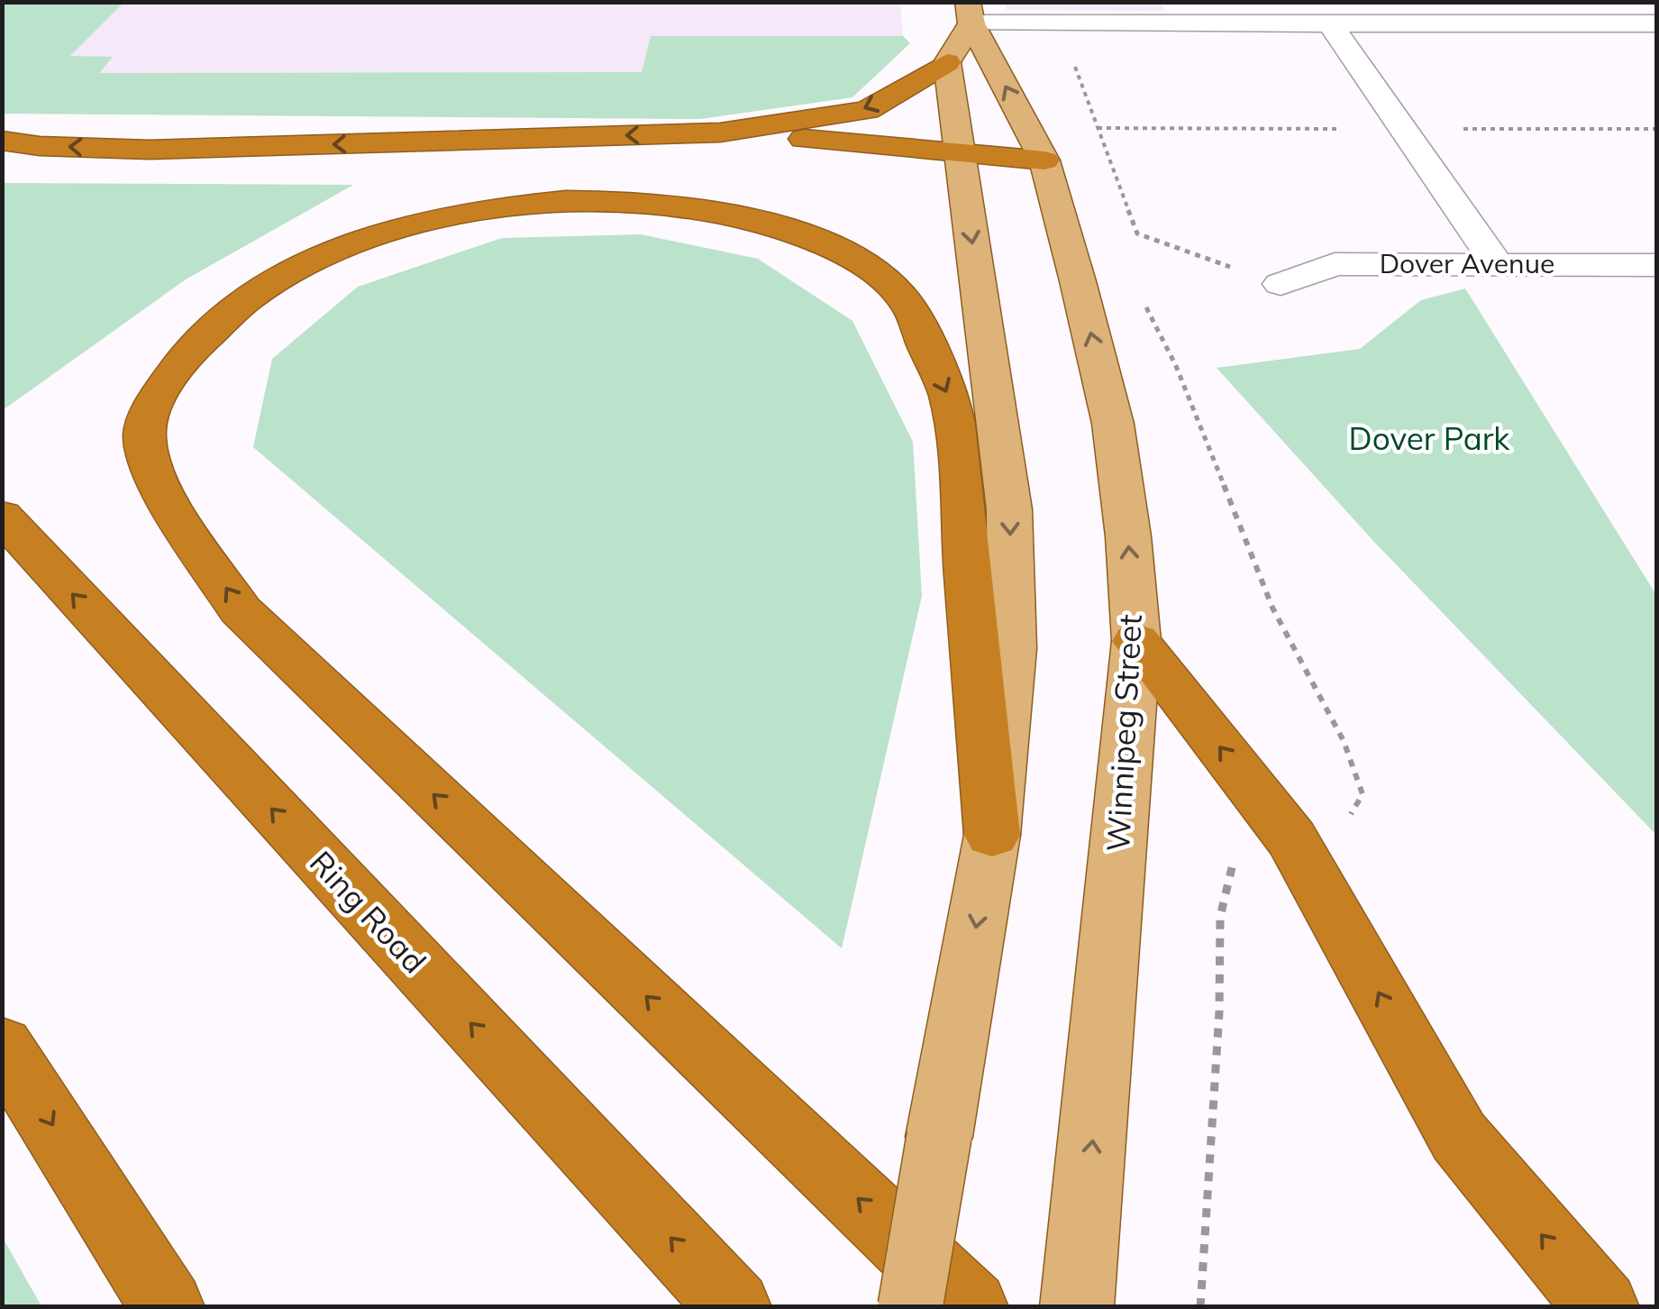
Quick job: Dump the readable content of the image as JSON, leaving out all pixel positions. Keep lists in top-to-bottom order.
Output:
{
  "streets": {
    "highway": ["Ring Road"],
    "main road": ["Winnipeg Street"],
    "street": ["Dover Avenue"]
  },
  "one_way": ["Ring Road"],
  "parks": ["Dover Park"]
}
